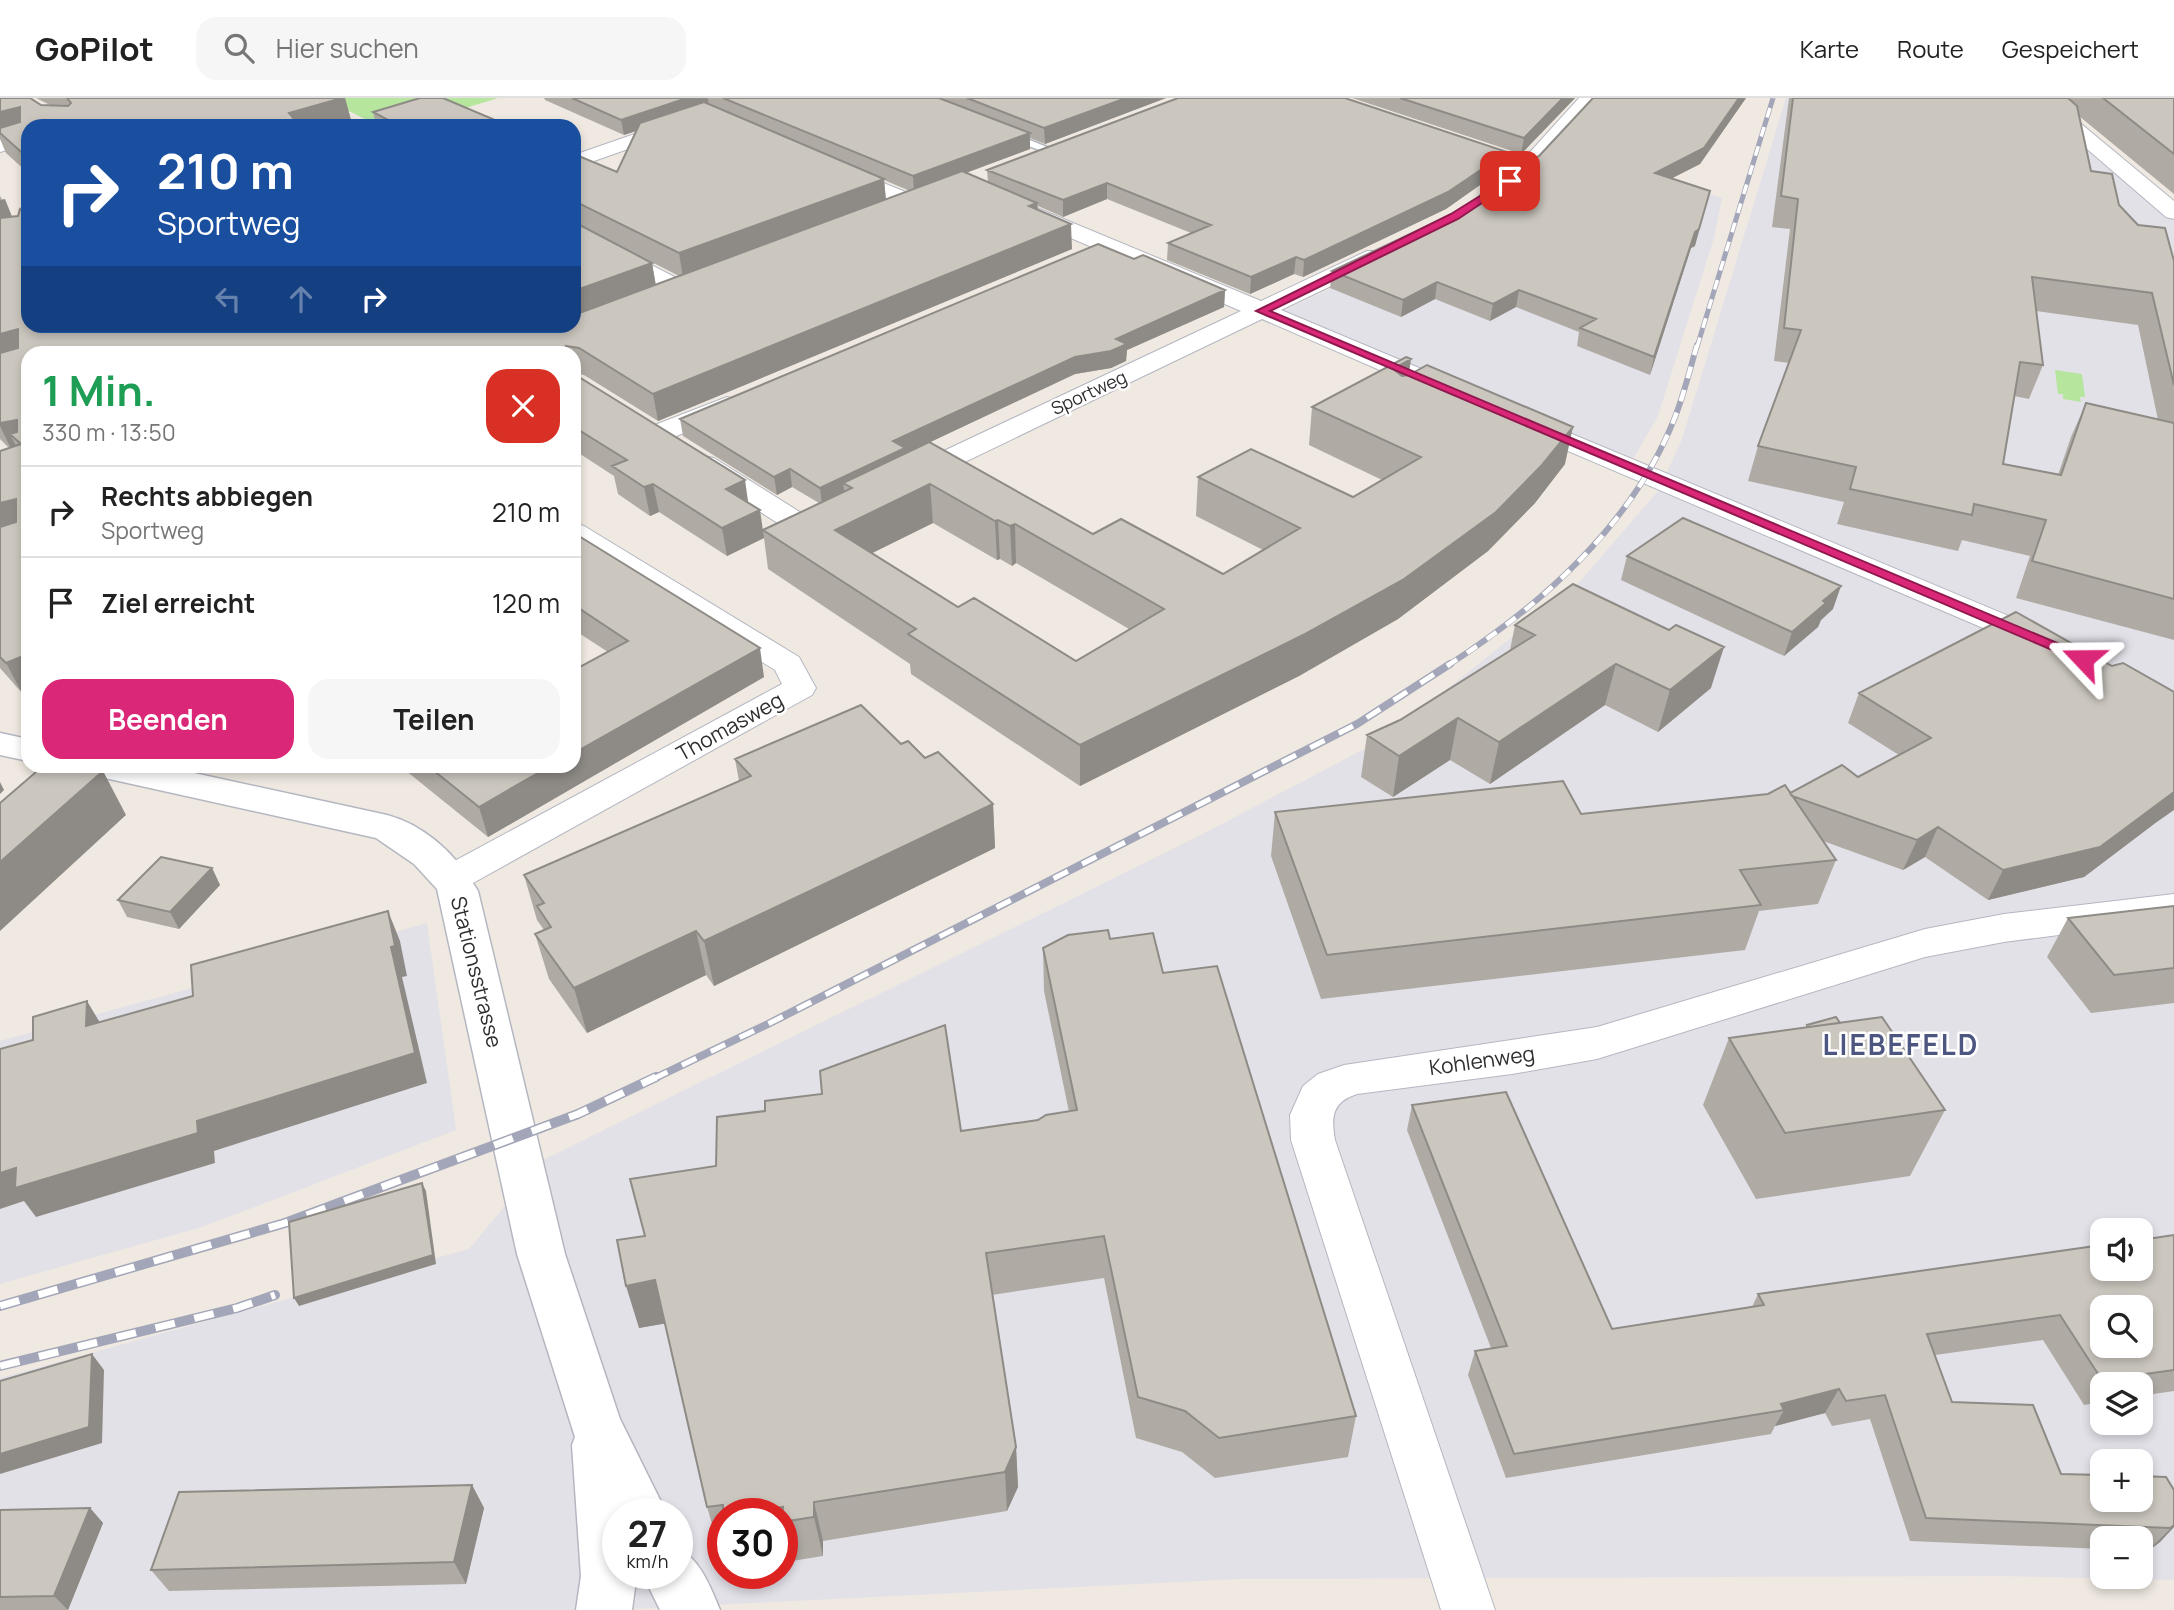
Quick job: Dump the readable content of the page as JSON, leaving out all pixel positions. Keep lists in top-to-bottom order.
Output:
{
  "streets": {
    "street": [
      "Sportweg",
      "Thomasweg",
      "Stationsstrasse",
      "Kohlenweg"
    ]
  },
  "crossings": [
    ["Thomasweg", "Stationsstrasse"]
  ],
  "districts": ["LIEBEFELD"],
  "page": {
    "header": "GoPilot",
    "search": "Hier suchen",
    "nav": ["Karte", "Route", "Gespeichert"],
    "turn": ["210 m", "Sportweg"],
    "heading": ["1 Min.", "330 m · 13:50"],
    "list": [
      {
        "name": "Rechts abbiegen",
        "note": "Sportweg",
        "value": "210 m"
      },
      {
        "name": "Ziel erreicht",
        "value": "120 m"
      }
    ],
    "buttons": ["Beenden", "Teilen"],
    "map_buttons": ["+", "−"],
    "speed": "27 km/h",
    "limit": "30"
  }
}
